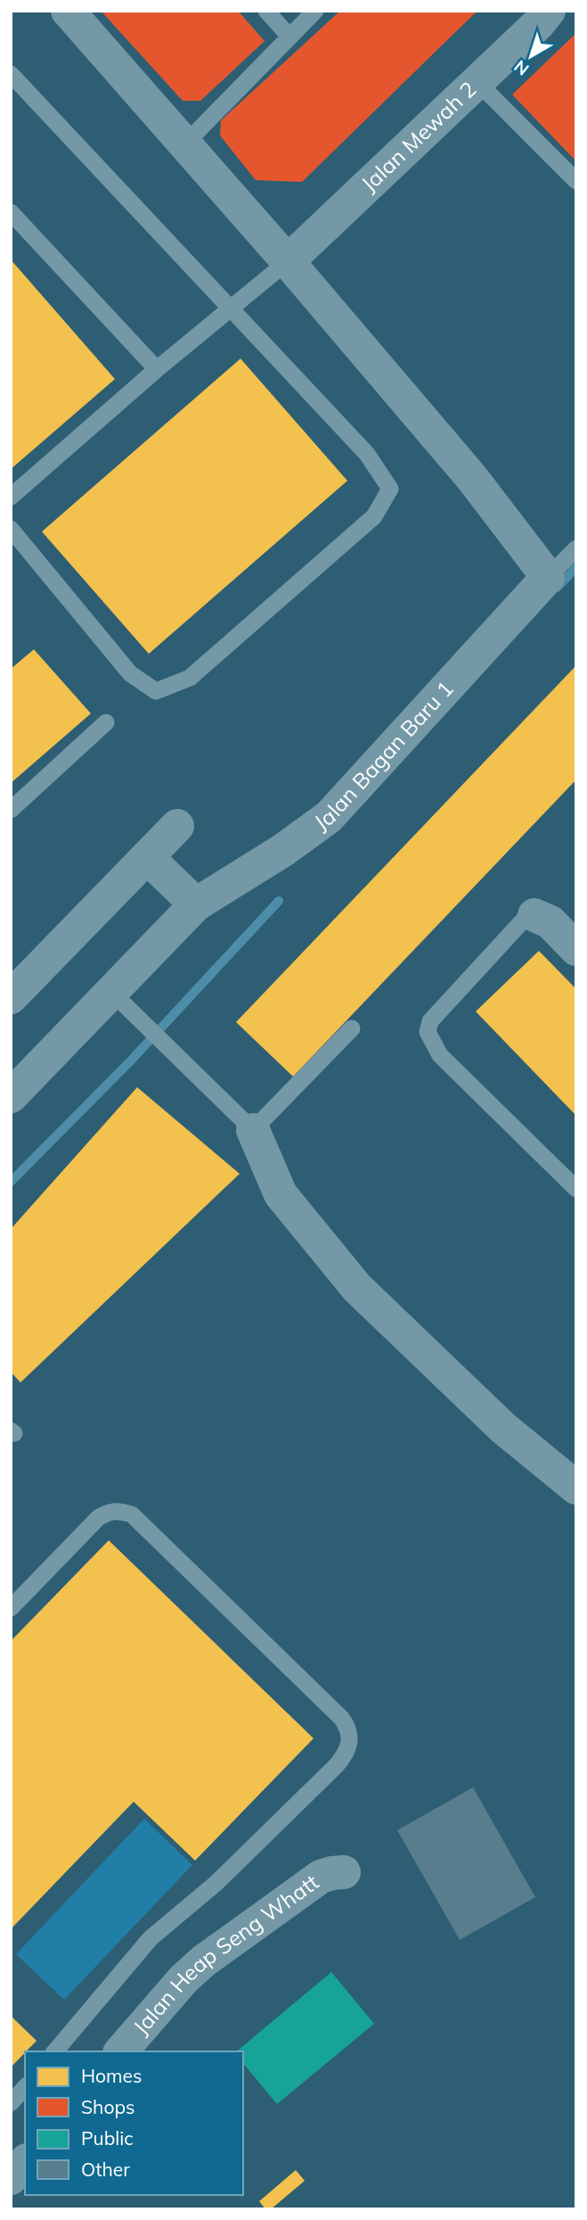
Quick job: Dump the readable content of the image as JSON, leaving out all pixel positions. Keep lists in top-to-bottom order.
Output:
{
  "streets": {
    "street": ["Jalan Mewah 2", "Jalan Bagan Baru 1", "Jalan Heap Seng Whatt"]
  },
  "legend": [
    "Homes",
    "Shops",
    "Public",
    "Other"
  ],
  "north": "bottom left"
}
